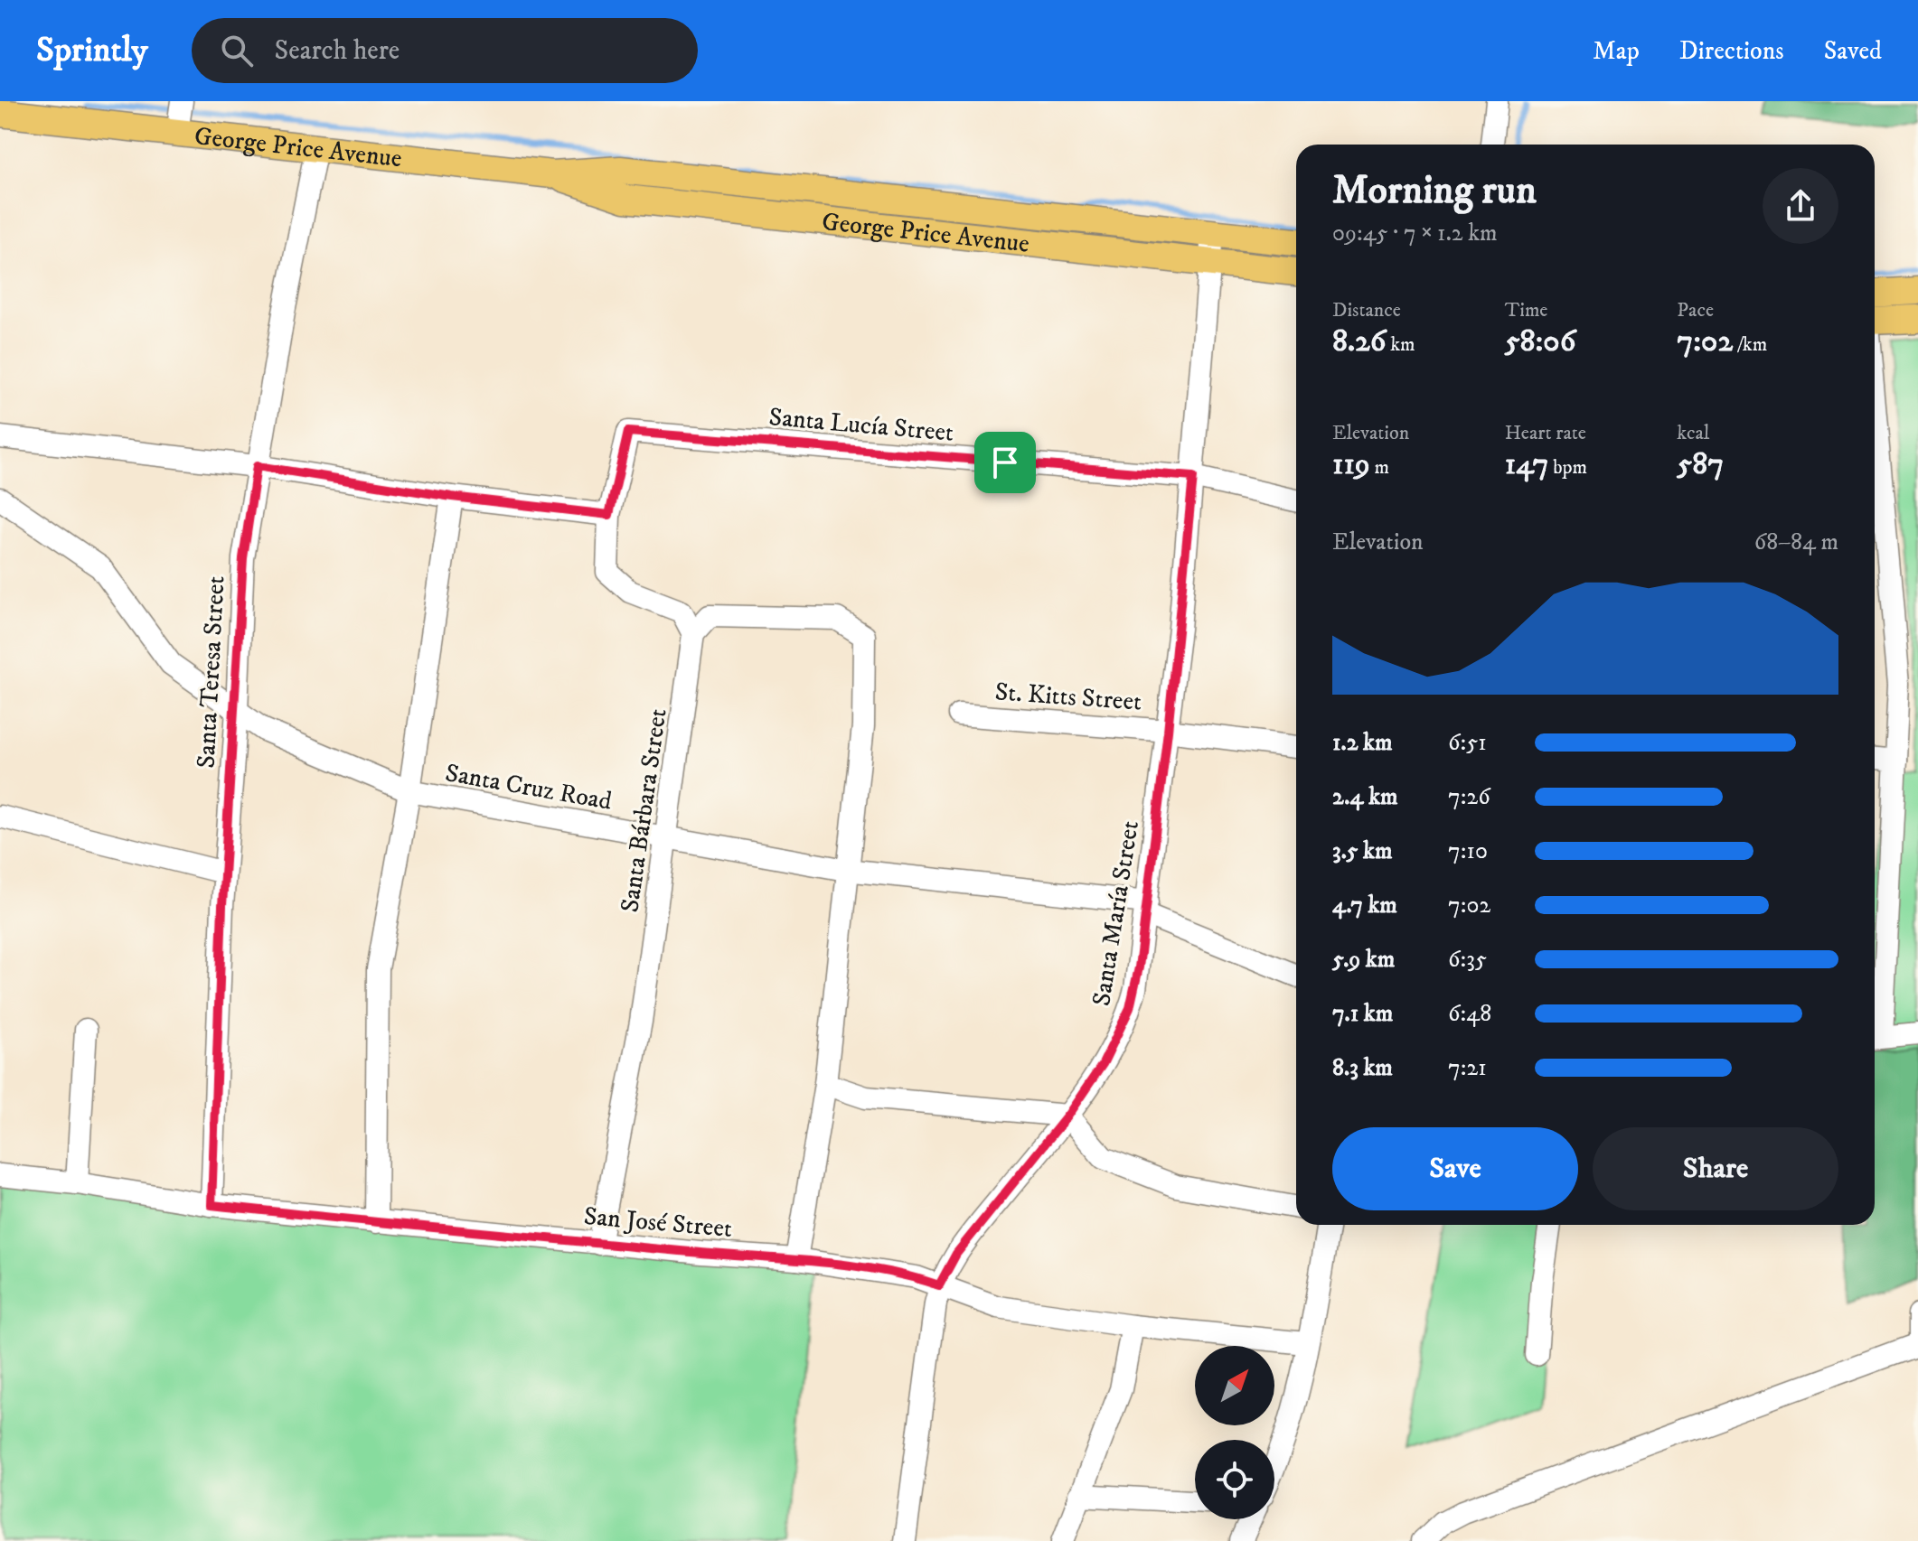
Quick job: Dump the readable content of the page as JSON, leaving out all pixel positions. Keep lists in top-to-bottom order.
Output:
{
  "streets": {
    "main road": ["George Price Avenue"],
    "street": [
      "Santa Lucía Street",
      "Santa Teresa Street",
      "St. Kitts Street",
      "Santa Cruz Road",
      "Santa Bárbara Street",
      "Santa María Street",
      "San José Street"
    ]
  },
  "crossings": [
    ["George Price Avenue", "Santa Teresa Street"],
    ["George Price Avenue", "Santa María Street"],
    ["Santa Lucía Street", "Santa María Street"],
    ["Santa Teresa Street", "Santa Cruz Road"],
    ["Santa Teresa Street", "San José Street"],
    ["St. Kitts Street", "Santa María Street"],
    ["Santa Cruz Road", "Santa Bárbara Street"],
    ["Santa Cruz Road", "Santa María Street"],
    ["Santa Bárbara Street", "San José Street"],
    ["Santa María Street", "San José Street"]
  ],
  "north": "top right",
  "page": {
    "header": "Sprintly",
    "search": "Search here",
    "nav": ["Map", "Directions", "Saved"],
    "heading": ["Morning run", "09:45 · 7 × 1.2 km"],
    "stats": [
      ["Distance", "8.26 km"],
      ["Time", "58:06"],
      ["Pace", "7:02 /km"],
      ["Elevation", "119 m"],
      ["Heart rate", "147 bpm"],
      ["kcal", "587"]
    ],
    "chart": ["Elevation", "68–84 m"],
    "list": [
      {
        "name": "1.2 km",
        "note": "6:51"
      },
      {
        "name": "2.4 km",
        "note": "7:26"
      },
      {
        "name": "3.5 km",
        "note": "7:10"
      },
      {
        "name": "4.7 km",
        "note": "7:02"
      },
      {
        "name": "5.9 km",
        "note": "6:35"
      },
      {
        "name": "7.1 km",
        "note": "6:48"
      },
      {
        "name": "8.3 km",
        "note": "7:21"
      }
    ],
    "buttons": ["Save", "Share"]
  }
}
